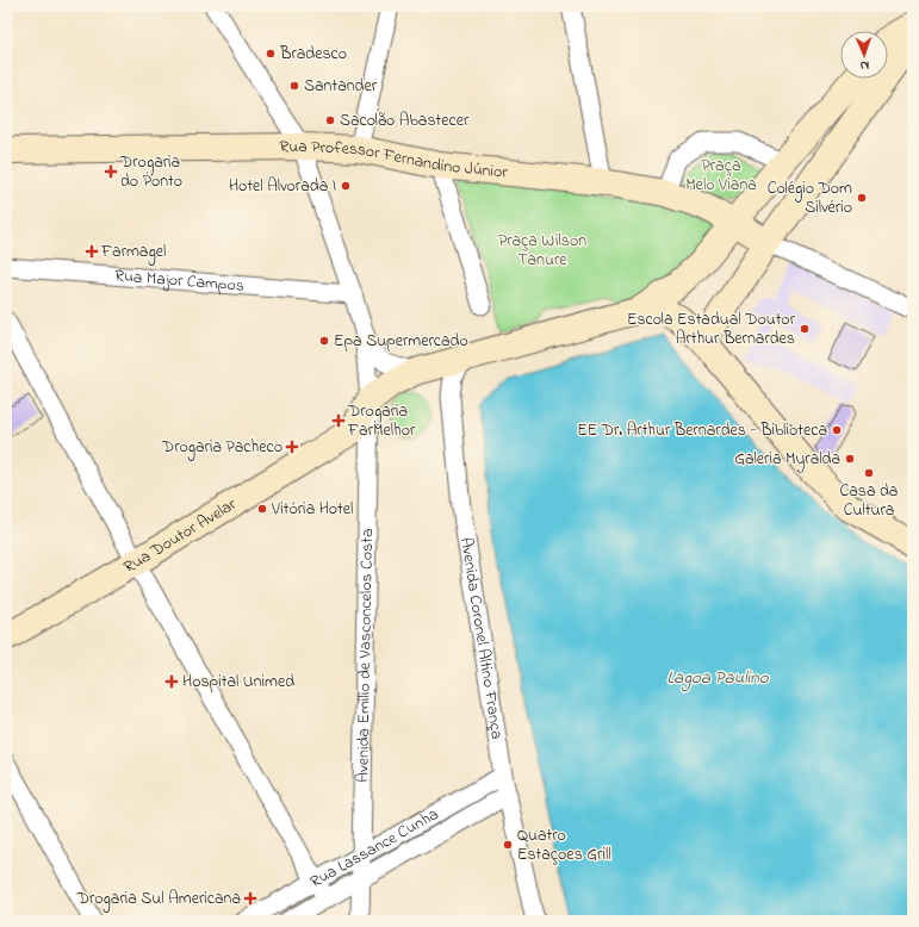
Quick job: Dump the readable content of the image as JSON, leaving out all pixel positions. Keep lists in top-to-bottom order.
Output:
{
  "streets": {
    "main road": ["Rua Professor Fernandino Júnior", "Rua Doutor Avelar"],
    "street": [
      "Rua Major Campos",
      "Avenida Coronel Altino França",
      "Avenida Emílio de Vasconcelos Costa",
      "Rua Lassance Cunha"
    ]
  },
  "crossings": [
    ["Rua Doutor Avelar", "Avenida Emílio de Vasconcelos Costa"],
    ["Avenida Coronel Altino França", "Rua Lassance Cunha"],
    ["Avenida Emílio de Vasconcelos Costa", "Rua Lassance Cunha"]
  ],
  "water": ["Lagoa Paulino"],
  "parks": ["Praça Melo Viana", "Praça Wilson Tanure"],
  "places": {
    "other": [
      "Bradesco",
      "Santander",
      "Sacolão Abastecer",
      "Hotel Alvorada I",
      "Colégio Dom Silvério",
      "Escola Estadual Doutor Arthur Bernardes",
      "Epa Supermercado",
      "EE Dr. Arthur Bernardes - Biblioteca",
      "Galeria Myralda",
      "Casa da Cultura",
      "Vitória Hotel",
      "Quatro Estaçoes Grill"
    ],
    "health": [
      "Drogaria do Ponto",
      "Farmagel",
      "Drogaria FarMelhor",
      "Drogaria Pacheco",
      "Hospital Unimed",
      "Drogaria Sul Americana"
    ]
  },
  "north": "bottom"
}
